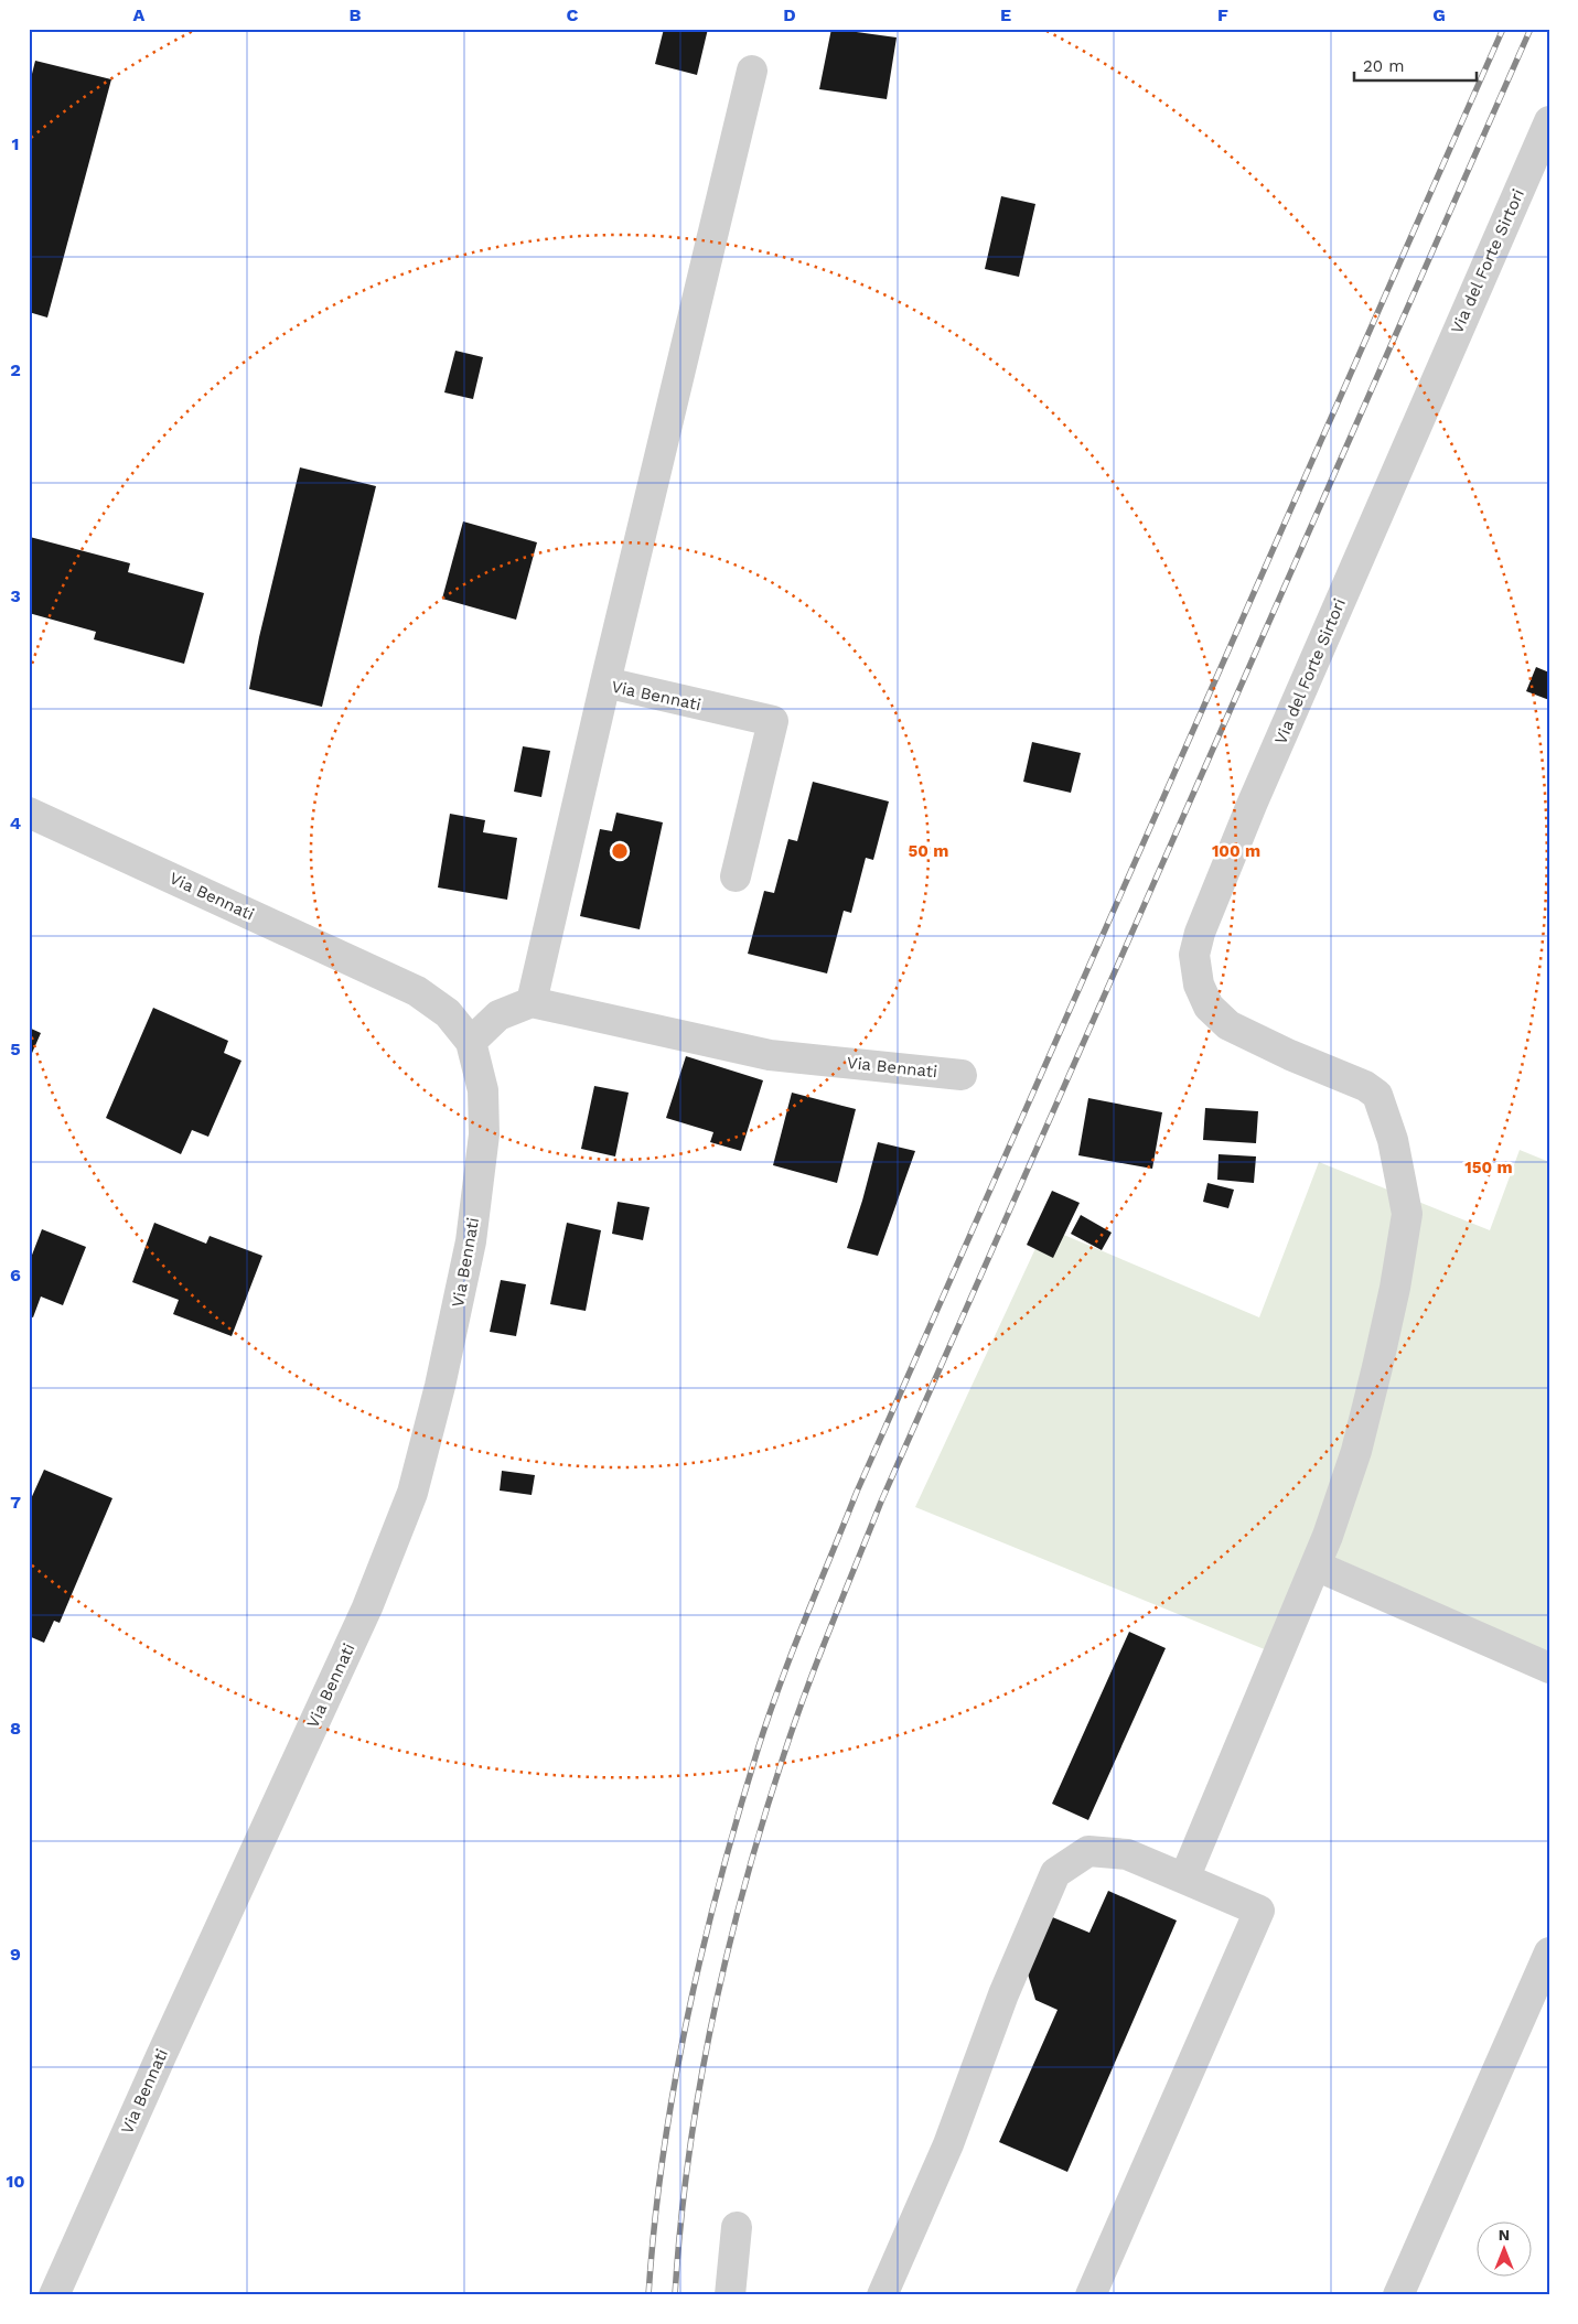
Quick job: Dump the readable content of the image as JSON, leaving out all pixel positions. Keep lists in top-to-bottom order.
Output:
{
  "streets": {
    "street": ["Via del Forte Sirtori", "Via Bennati"]
  },
  "scale_bar": "20 m",
  "north": "top",
  "grid": {
    "columns": [
      "A",
      "B",
      "C",
      "D",
      "E",
      "F",
      "G"
    ],
    "rows": [
      "1",
      "2",
      "3",
      "4",
      "5",
      "6",
      "7",
      "8",
      "9",
      "10"
    ]
  },
  "rings": ["50 m", "100 m", "150 m"]
}
